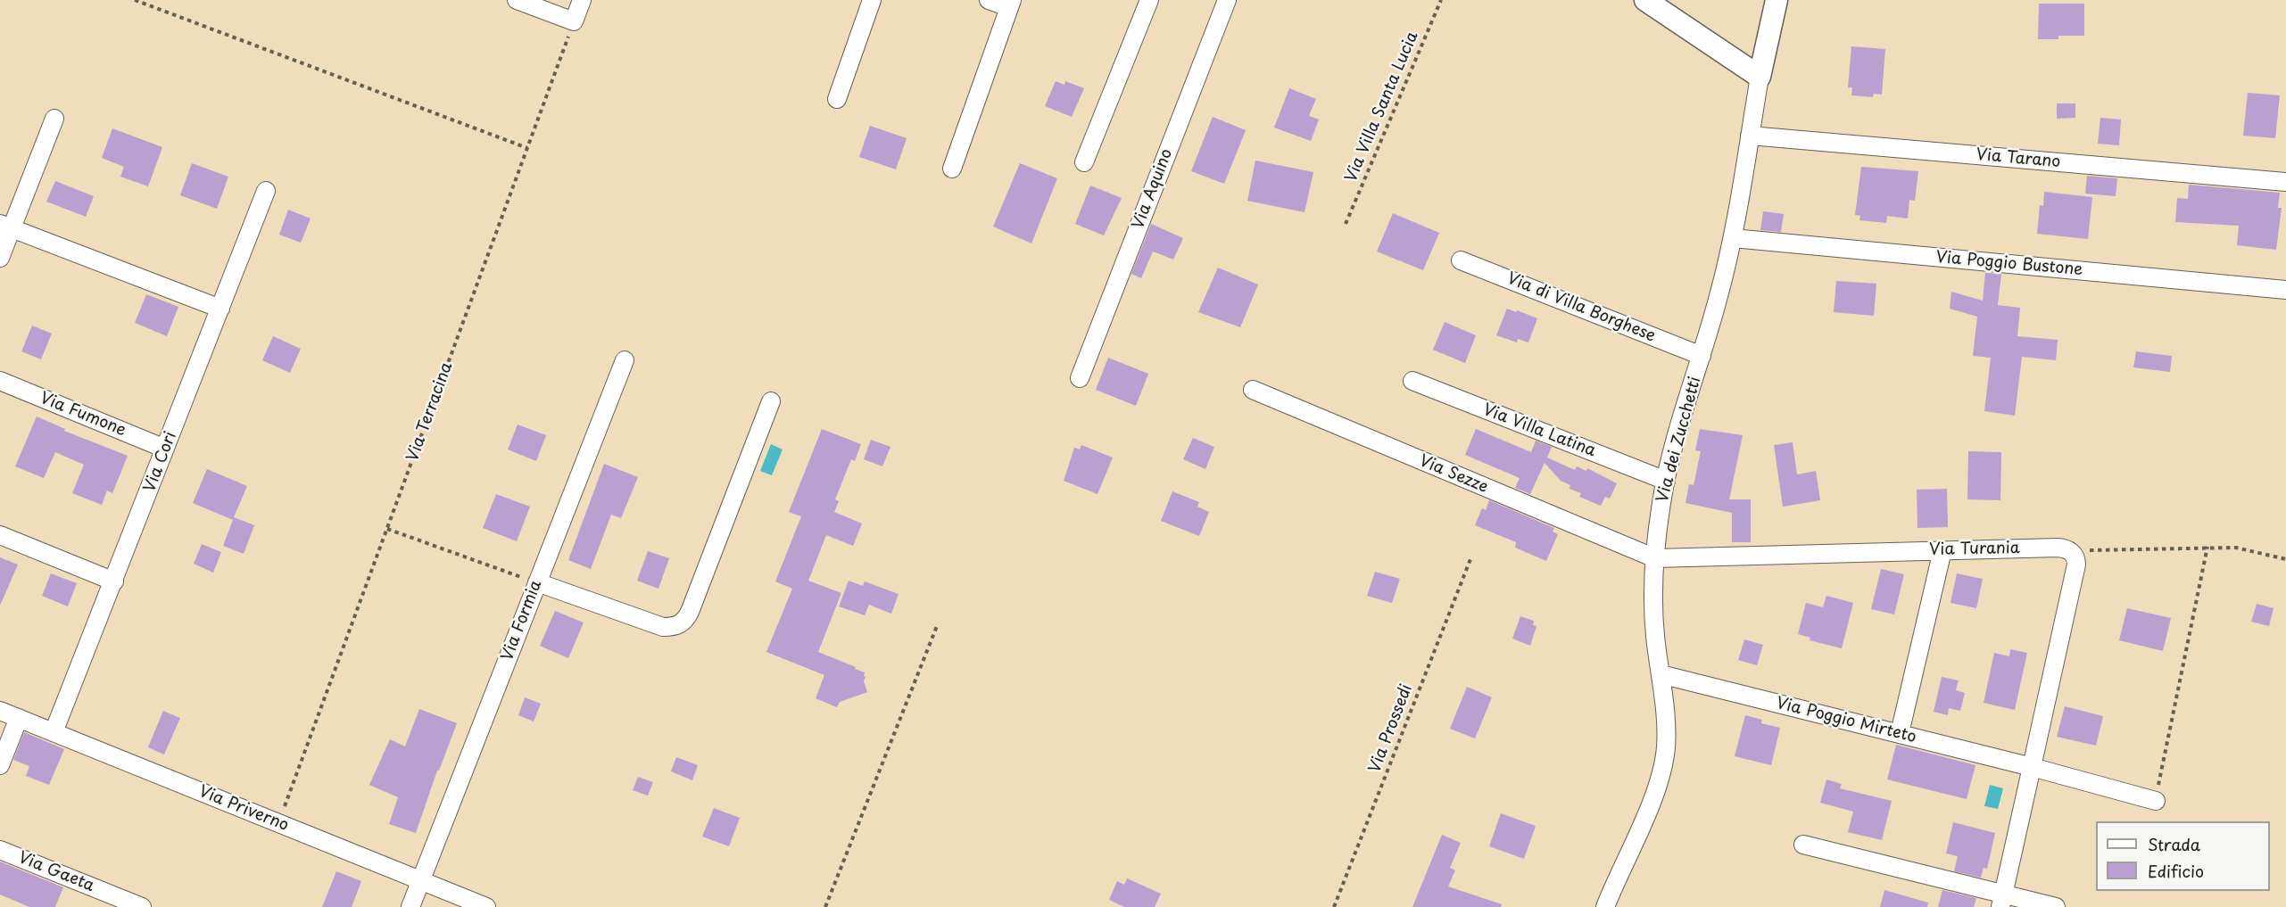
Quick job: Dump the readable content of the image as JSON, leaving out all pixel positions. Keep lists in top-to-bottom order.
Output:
{
  "streets": {
    "street": [
      "Via Tarano",
      "Via Aquino",
      "Via Poggio Bustone",
      "Via di Villa Borghese",
      "Via Fumone",
      "Via Villa Latina",
      "Via dei Zucchetti",
      "Via Cori",
      "Via Sezze",
      "Via Turania",
      "Via Formia",
      "Via Poggio Mirteto",
      "Via Priverno",
      "Via Gaeta"
    ],
    "path": ["Via Villa Santa Lucia", "Via Terracina", "Via Prossedi"]
  },
  "crossings": [
    ["Via Tarano", "Via dei Zucchetti"],
    ["Via Poggio Bustone", "Via dei Zucchetti"],
    ["Via di Villa Borghese", "Via dei Zucchetti"],
    ["Via Terracina", "Via Priverno"],
    ["Via Fumone", "Via Cori"],
    ["Via Villa Latina", "Via dei Zucchetti"],
    ["Via dei Zucchetti", "Via Sezze"],
    ["Via dei Zucchetti", "Via Turania"],
    ["Via dei Zucchetti", "Via Poggio Mirteto"],
    ["Via Cori", "Via Priverno"],
    ["Via Sezze", "Via Turania"],
    ["Via Formia", "Via Priverno"]
  ],
  "legend": ["Strada", "Edificio"]
}
